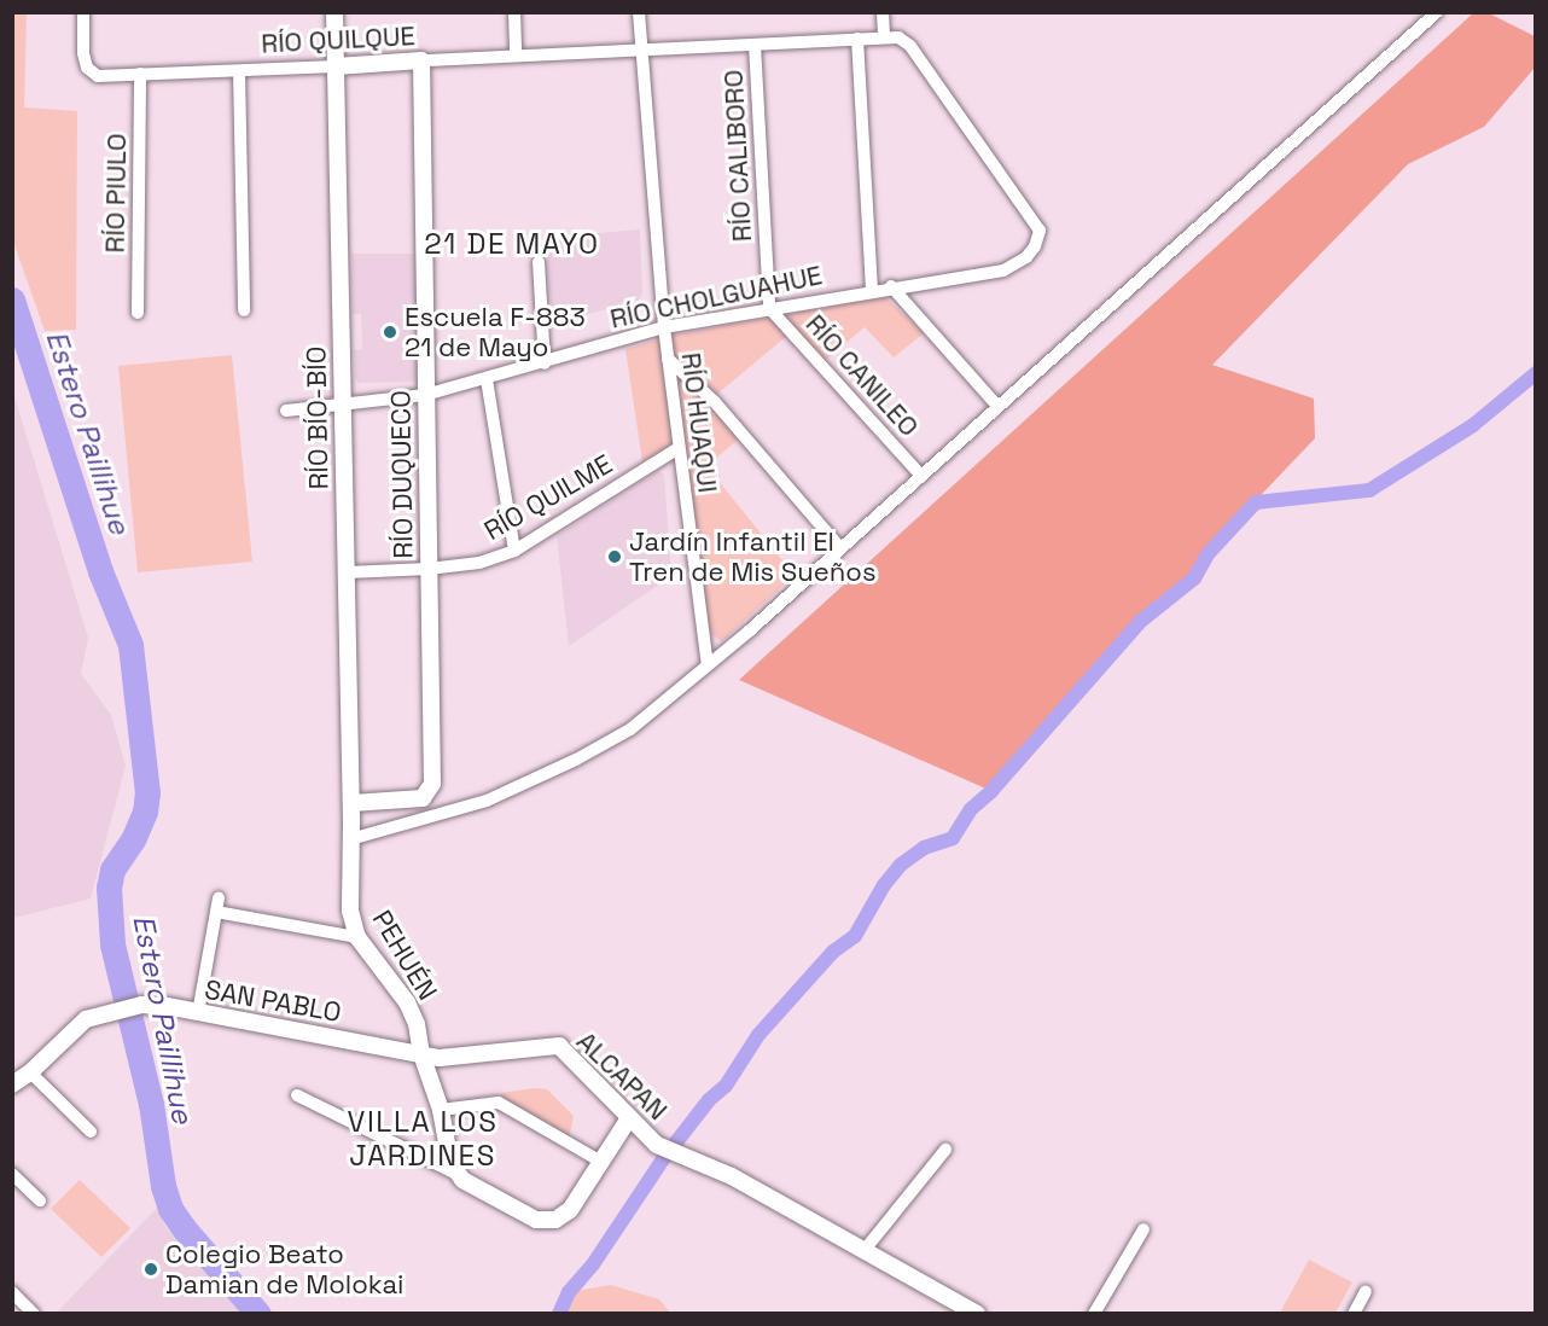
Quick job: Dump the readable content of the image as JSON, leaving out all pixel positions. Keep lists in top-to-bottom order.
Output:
{
  "streets": {
    "street": [
      "RÍO QUILQUE",
      "RÍO CALIBORO",
      "RÍO PIULO",
      "RÍO CHOLGUAHUE",
      "RÍO CANILEO",
      "RÍO BÍO-BÍO",
      "RÍO HUAQUI",
      "RÍO DUQUECO",
      "RÍO QUILME",
      "PEHUÉN",
      "SAN PABLO",
      "ALCAPAN"
    ]
  },
  "crossings": [
    ["RÍO QUILQUE", "RÍO CALIBORO"],
    ["RÍO QUILQUE", "RÍO PIULO"],
    ["RÍO QUILQUE", "RÍO CHOLGUAHUE"],
    ["RÍO QUILQUE", "RÍO BÍO-BÍO"],
    ["RÍO QUILQUE", "RÍO HUAQUI"],
    ["RÍO QUILQUE", "RÍO DUQUECO"],
    ["RÍO CALIBORO", "RÍO CHOLGUAHUE"],
    ["RÍO CALIBORO", "RÍO CANILEO"],
    ["RÍO CHOLGUAHUE", "RÍO CANILEO"],
    ["RÍO CHOLGUAHUE", "RÍO BÍO-BÍO"],
    ["RÍO CHOLGUAHUE", "RÍO HUAQUI"],
    ["RÍO CHOLGUAHUE", "RÍO DUQUECO"],
    ["RÍO BÍO-BÍO", "RÍO DUQUECO"],
    ["RÍO BÍO-BÍO", "RÍO QUILME"],
    ["RÍO BÍO-BÍO", "PEHUÉN"],
    ["RÍO HUAQUI", "RÍO QUILME"],
    ["RÍO DUQUECO", "RÍO QUILME"],
    ["PEHUÉN", "SAN PABLO"],
    ["PEHUÉN", "ALCAPAN"],
    ["SAN PABLO", "ALCAPAN"]
  ],
  "districts": ["21 DE MAYO", "VILLA LOS JARDINES"],
  "water": ["Estero Paillihue"],
  "places": ["Escuela F-883 21 de Mayo", "Jardín Infantil El Tren de Mis Sueños", "Colegio Beato Damian de Molokai"]
}
